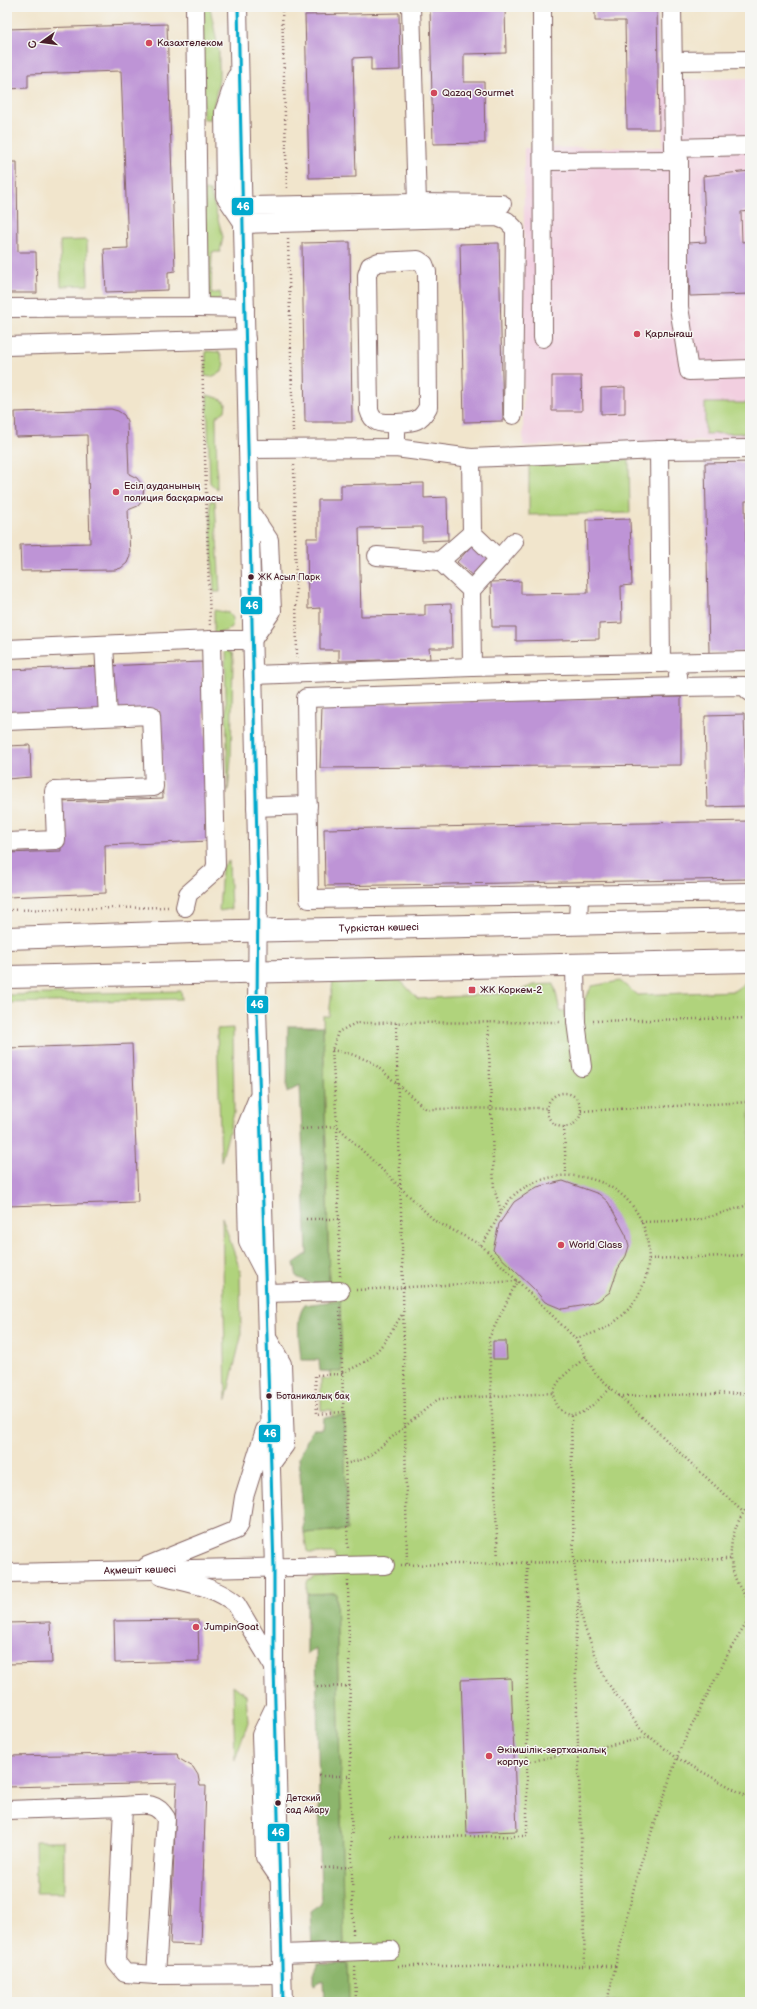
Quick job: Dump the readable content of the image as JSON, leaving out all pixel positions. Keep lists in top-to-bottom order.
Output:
{
  "streets": {
    "main road": ["Түркістан көшесі"],
    "street": ["Ақмешіт көшесі"]
  },
  "places": {
    "other": [
      "Казахтелеком",
      "Qazaq Gourmet",
      "Қарлығаш",
      "Есіл ауданының полиция басқармасы",
      "ЖК Асыл Парк",
      "World Class",
      "Ботаникалық бақ",
      "JumpinGoat",
      "Әкімшілік-зертханалық корпус",
      "Детский сад Айару"
    ],
    "transit": ["ЖК Коркем-2"]
  },
  "lines": ["transit line 46"],
  "north": "left"
}
